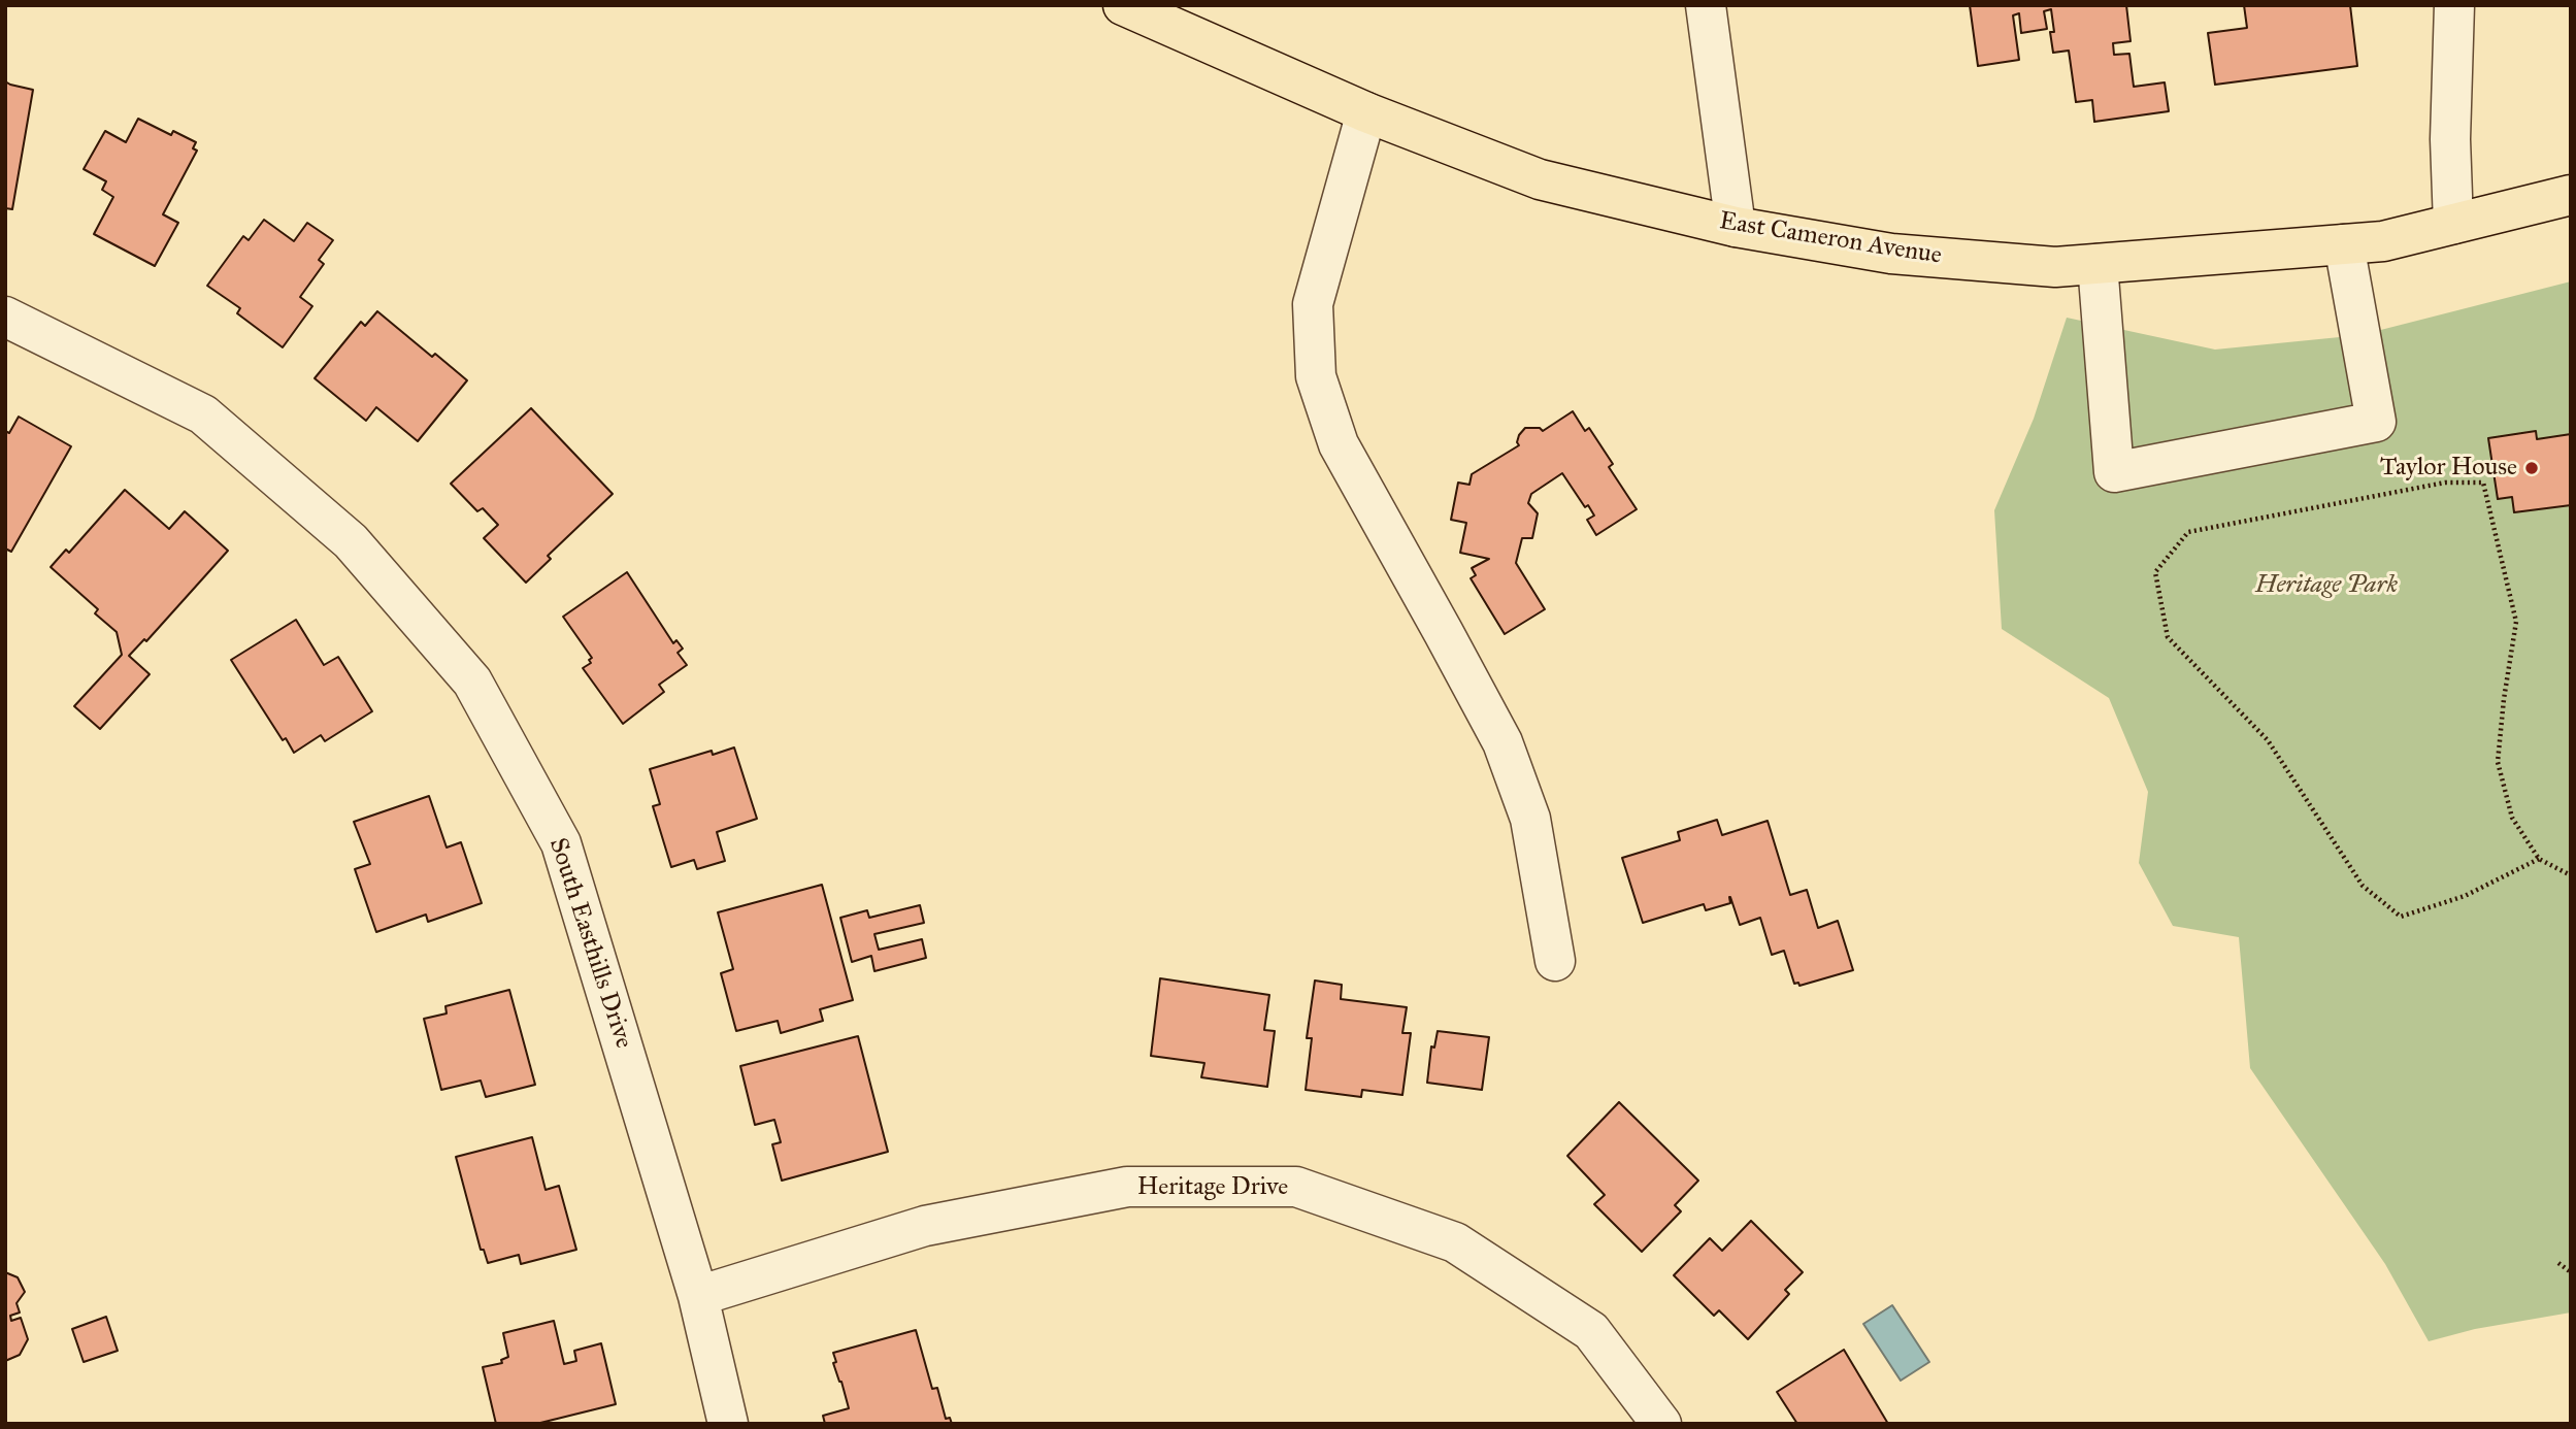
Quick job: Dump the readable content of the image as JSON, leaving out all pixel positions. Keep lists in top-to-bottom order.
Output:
{
  "streets": {
    "main road": ["East Cameron Avenue"],
    "street": ["South Easthills Drive", "Heritage Drive"]
  },
  "crossings": [
    ["South Easthills Drive", "Heritage Drive"]
  ],
  "parks": ["Heritage Park"],
  "places": ["Taylor House"]
}
